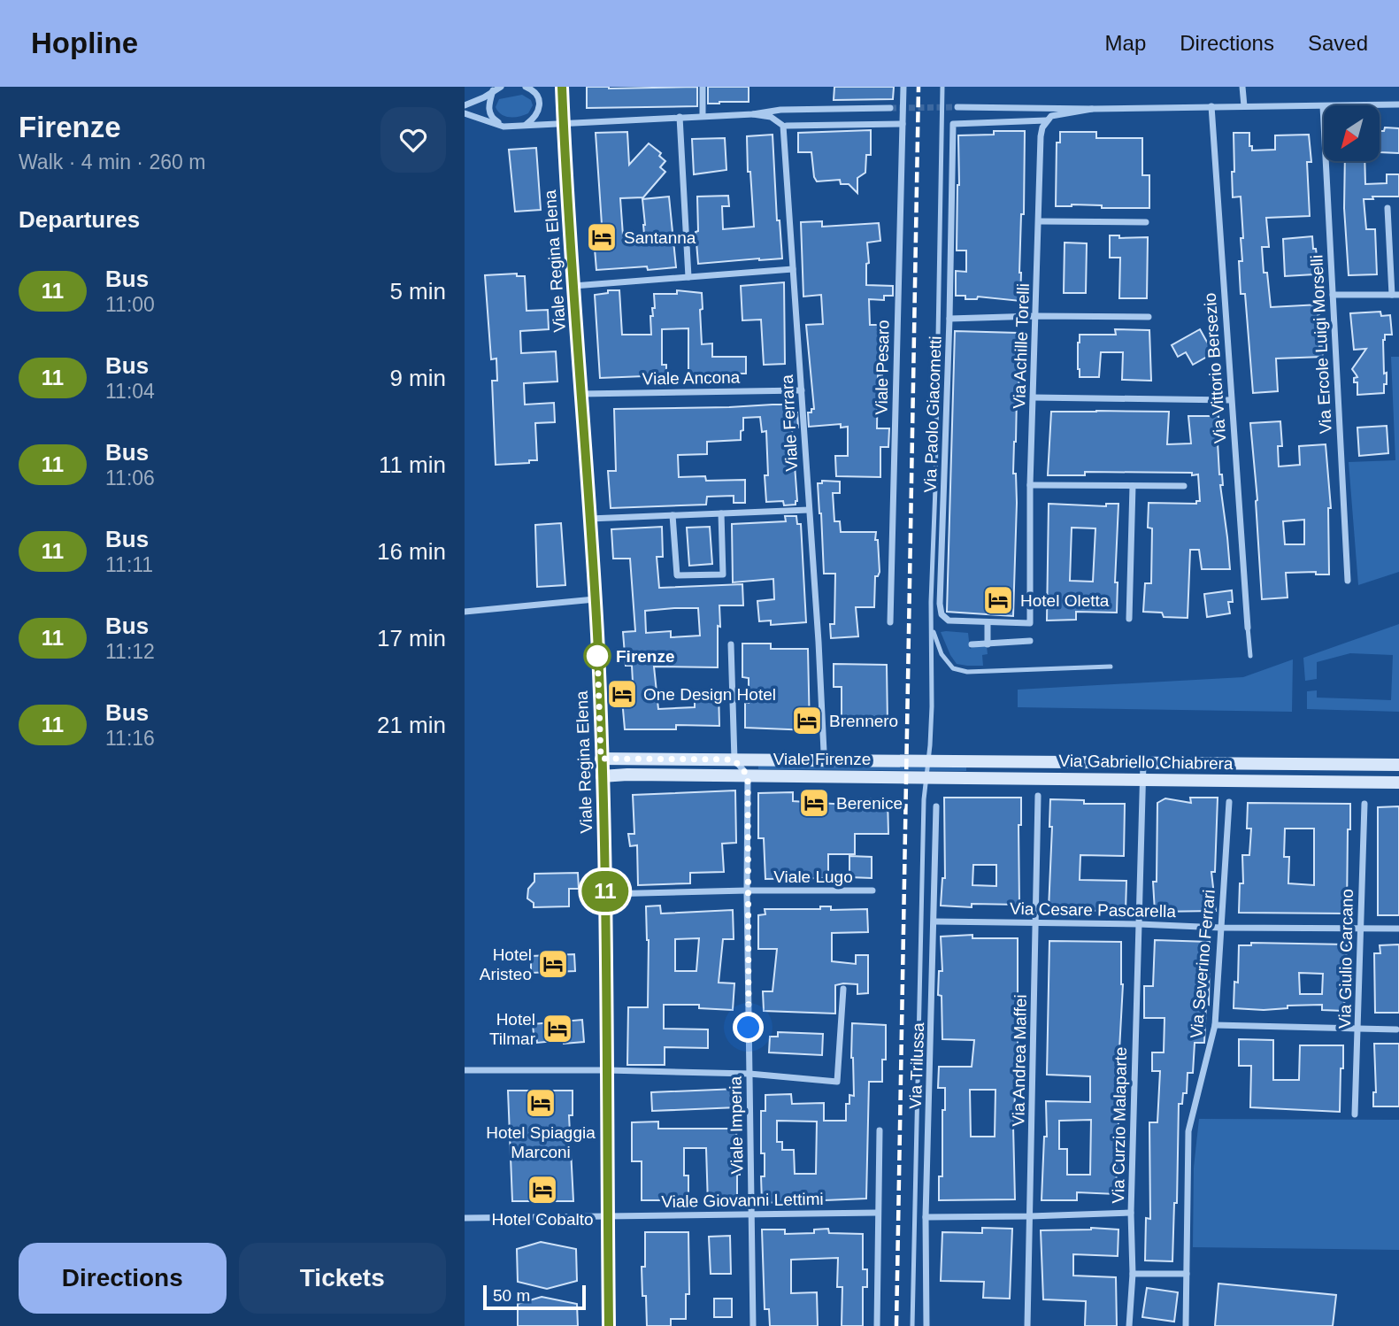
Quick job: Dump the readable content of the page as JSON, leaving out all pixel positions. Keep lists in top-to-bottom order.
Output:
{
  "streets": {
    "street": [
      "Viale Regina Elena",
      "Via Ercole Luigi Morselli",
      "Via Achille Torelli",
      "Viale Pesaro",
      "Via Vittorio Bersezio",
      "Viale Ancona",
      "Via Paolo Giacometti",
      "Viale Ferrara",
      "Viale Firenze",
      "Via Gabriello Chiabrera",
      "Viale Lugo",
      "Via Cesare Pascarella",
      "Via Giulio Carcano",
      "Via Severino Ferrari",
      "Via Andrea Maffei",
      "Via Trilussa",
      "Viale Imperia",
      "Via Curzio Malaparte",
      "Viale Giovanni Lettimi"
    ]
  },
  "crossings": [
    ["Viale Regina Elena", "Viale Ancona"],
    ["Viale Regina Elena", "Viale Firenze"],
    ["Viale Regina Elena", "Viale Lugo"],
    ["Viale Regina Elena", "Viale Giovanni Lettimi"],
    ["Via Achille Torelli", "Via Paolo Giacometti"],
    ["Viale Ancona", "Viale Ferrara"],
    ["Viale Firenze", "Via Gabriello Chiabrera"],
    ["Viale Firenze", "Viale Imperia"],
    ["Via Gabriello Chiabrera", "Via Curzio Malaparte"],
    ["Viale Lugo", "Viale Imperia"],
    ["Via Cesare Pascarella", "Via Giulio Carcano"],
    ["Via Cesare Pascarella", "Via Severino Ferrari"],
    ["Via Cesare Pascarella", "Via Andrea Maffei"],
    ["Via Cesare Pascarella", "Via Trilussa"],
    ["Via Cesare Pascarella", "Via Curzio Malaparte"],
    ["Viale Imperia", "Viale Giovanni Lettimi"]
  ],
  "places": {
    "hotel": [
      "Santanna",
      "Hotel Oletta",
      "One Design Hotel",
      "Brennero",
      "Berenice",
      "Hotel Aristeo",
      "Hotel Tilmar",
      "Hotel Spiaggia Marconi",
      "Hotel Cobalto"
    ],
    "other": ["Firenze"]
  },
  "lines": ["bus line 11"],
  "scale_bar": "50 m",
  "north": "bottom left",
  "page": {
    "header": "Hopline",
    "nav": ["Map", "Directions", "Saved"],
    "heading": [
      ["Firenze", "Walk · 4 min · 260 m"],
      "Departures"
    ],
    "on_map": "11",
    "list": [
      {
        "mark": "11",
        "name": "Bus",
        "note": "11:00",
        "value": "5 min"
      },
      {
        "mark": "11",
        "name": "Bus",
        "note": "11:04",
        "value": "9 min"
      },
      {
        "mark": "11",
        "name": "Bus",
        "note": "11:06",
        "value": "11 min"
      },
      {
        "mark": "11",
        "name": "Bus",
        "note": "11:11",
        "value": "16 min"
      },
      {
        "mark": "11",
        "name": "Bus",
        "note": "11:12",
        "value": "17 min"
      },
      {
        "mark": "11",
        "name": "Bus",
        "note": "11:16",
        "value": "21 min"
      }
    ],
    "buttons": ["Directions", "Tickets"],
    "scale": "50 m"
  }
}
